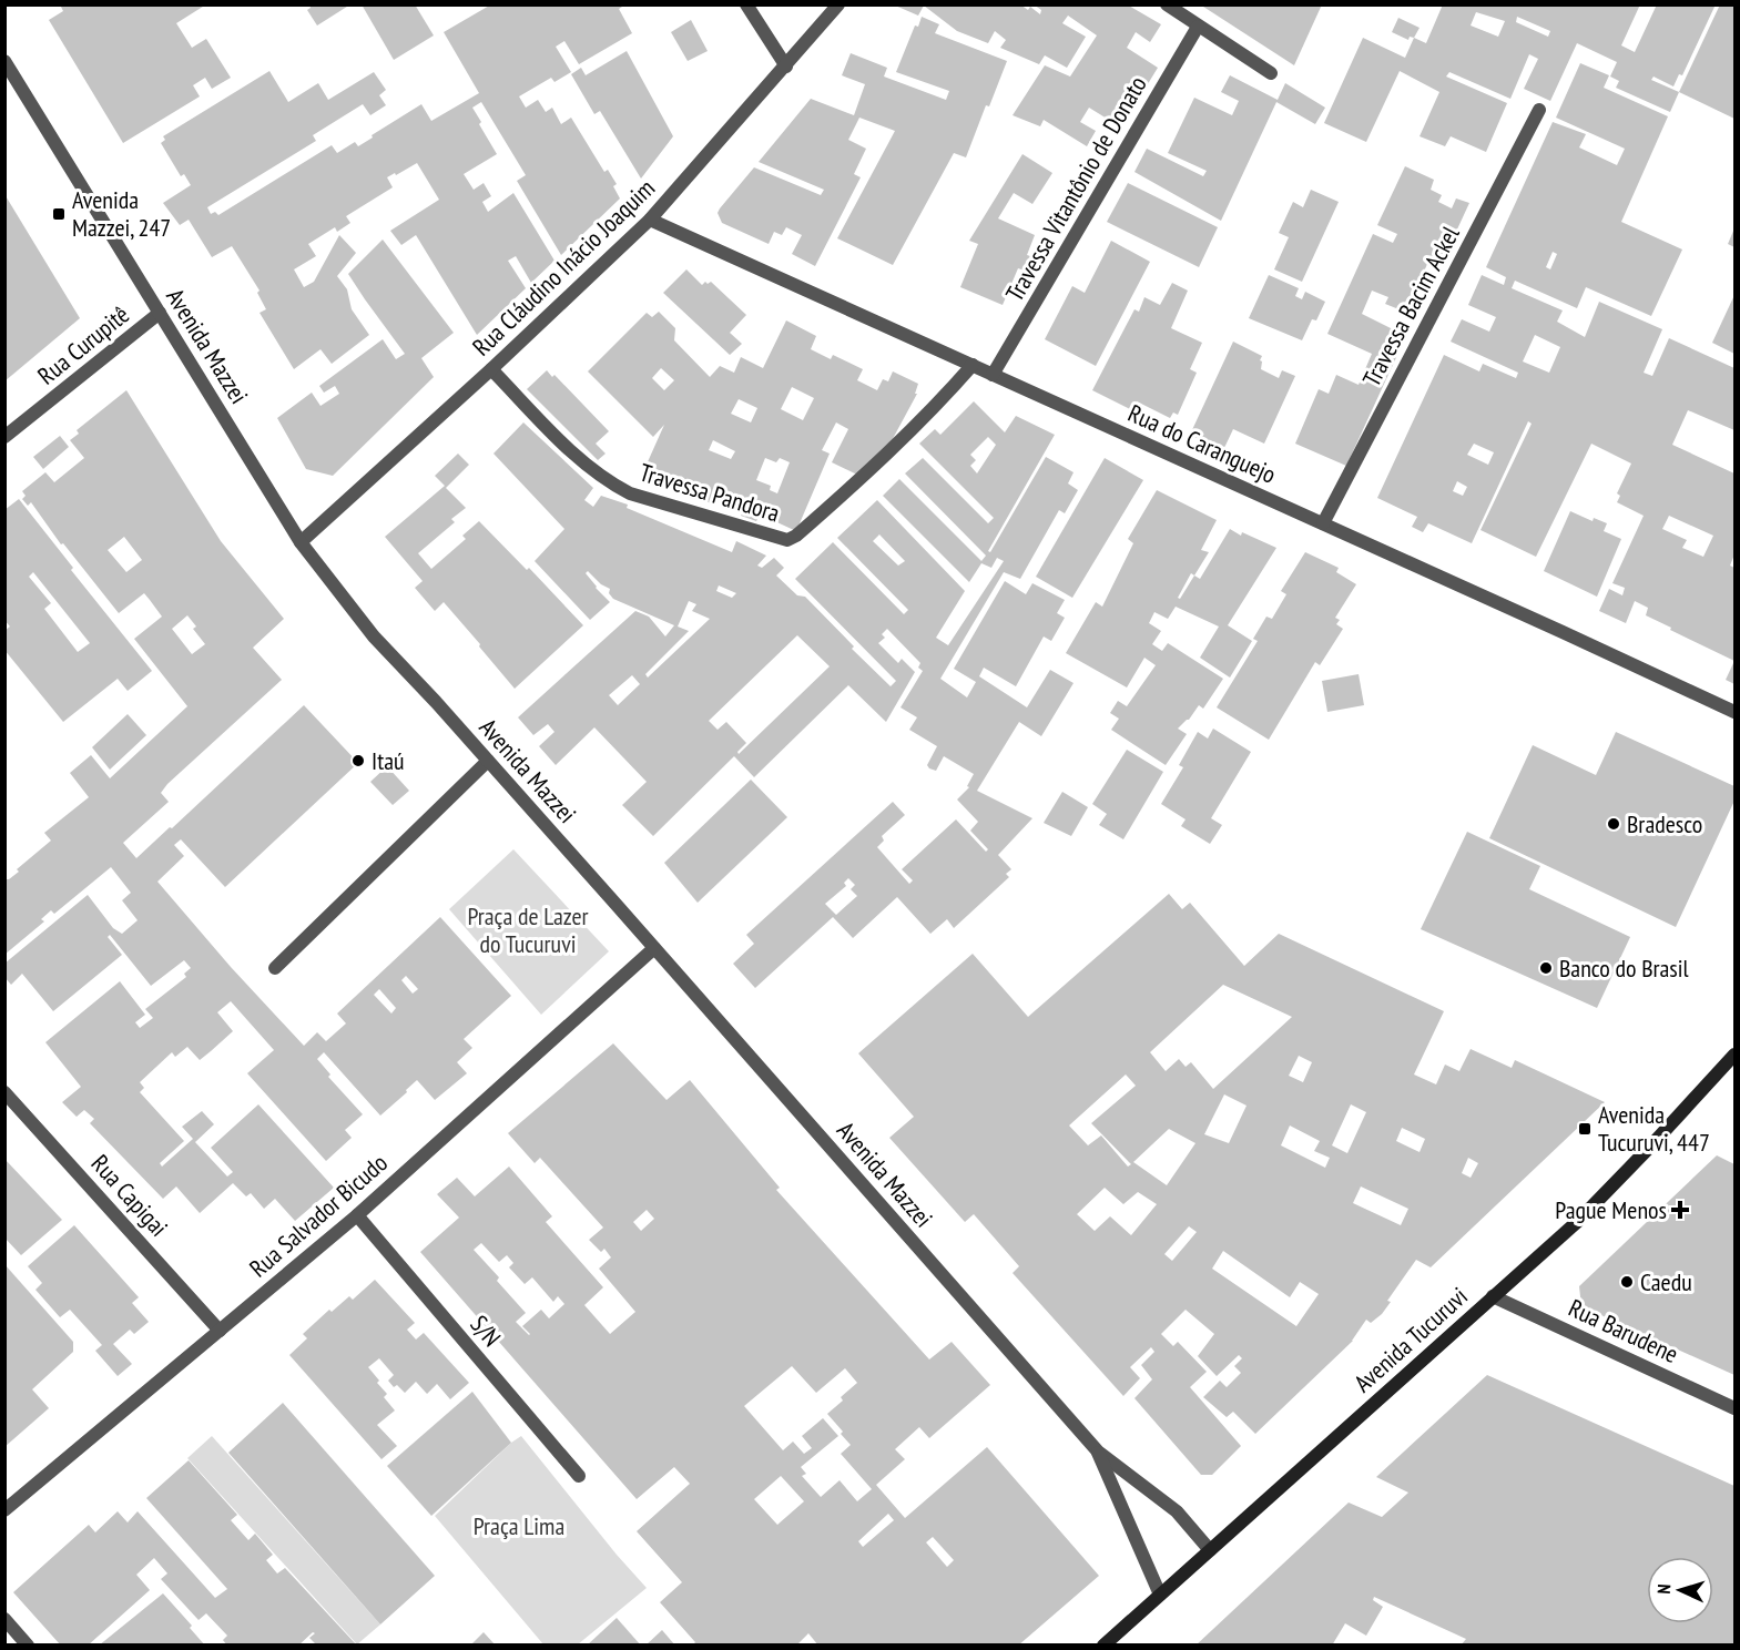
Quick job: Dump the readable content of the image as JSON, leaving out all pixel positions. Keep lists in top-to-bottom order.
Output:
{
  "streets": {
    "main road": ["Avenida Tucuruvi"],
    "street": [
      "Travessa Vitantônio de Donato",
      "Rua Cláudino Inácio Joaquim",
      "Travessa Bacim Ackel",
      "Rua Curupitê",
      "Avenida Mazzei",
      "Rua do Caranguejo",
      "Travessa Pandora",
      "Rua Capigai",
      "Rua Salvador Bicudo",
      "S/N",
      "Rua Barudene"
    ]
  },
  "crossings": [
    ["Travessa Vitantônio de Donato", "Rua do Caranguejo"],
    ["Rua Cláudino Inácio Joaquim", "Avenida Mazzei"],
    ["Rua Cláudino Inácio Joaquim", "Rua do Caranguejo"],
    ["Rua Cláudino Inácio Joaquim", "Travessa Pandora"],
    ["Travessa Bacim Ackel", "Rua do Caranguejo"],
    ["Rua Curupitê", "Avenida Mazzei"],
    ["Avenida Mazzei", "Rua Salvador Bicudo"],
    ["Avenida Mazzei", "Avenida Tucuruvi"],
    ["Rua do Caranguejo", "Travessa Pandora"],
    ["Rua Capigai", "Rua Salvador Bicudo"],
    ["Rua Salvador Bicudo", "S/N"],
    ["Rua Barudene", "Avenida Tucuruvi"]
  ],
  "parks": ["Praça de Lazer do Tucuruvi", "Praça Lima"],
  "places": {
    "transit": ["Avenida Mazzei, 247", "Avenida Tucuruvi, 447"],
    "other": [
      "Itaú",
      "Bradesco",
      "Banco do Brasil",
      "Caedu"
    ],
    "health": ["Pague Menos"]
  },
  "north": "left"
}
